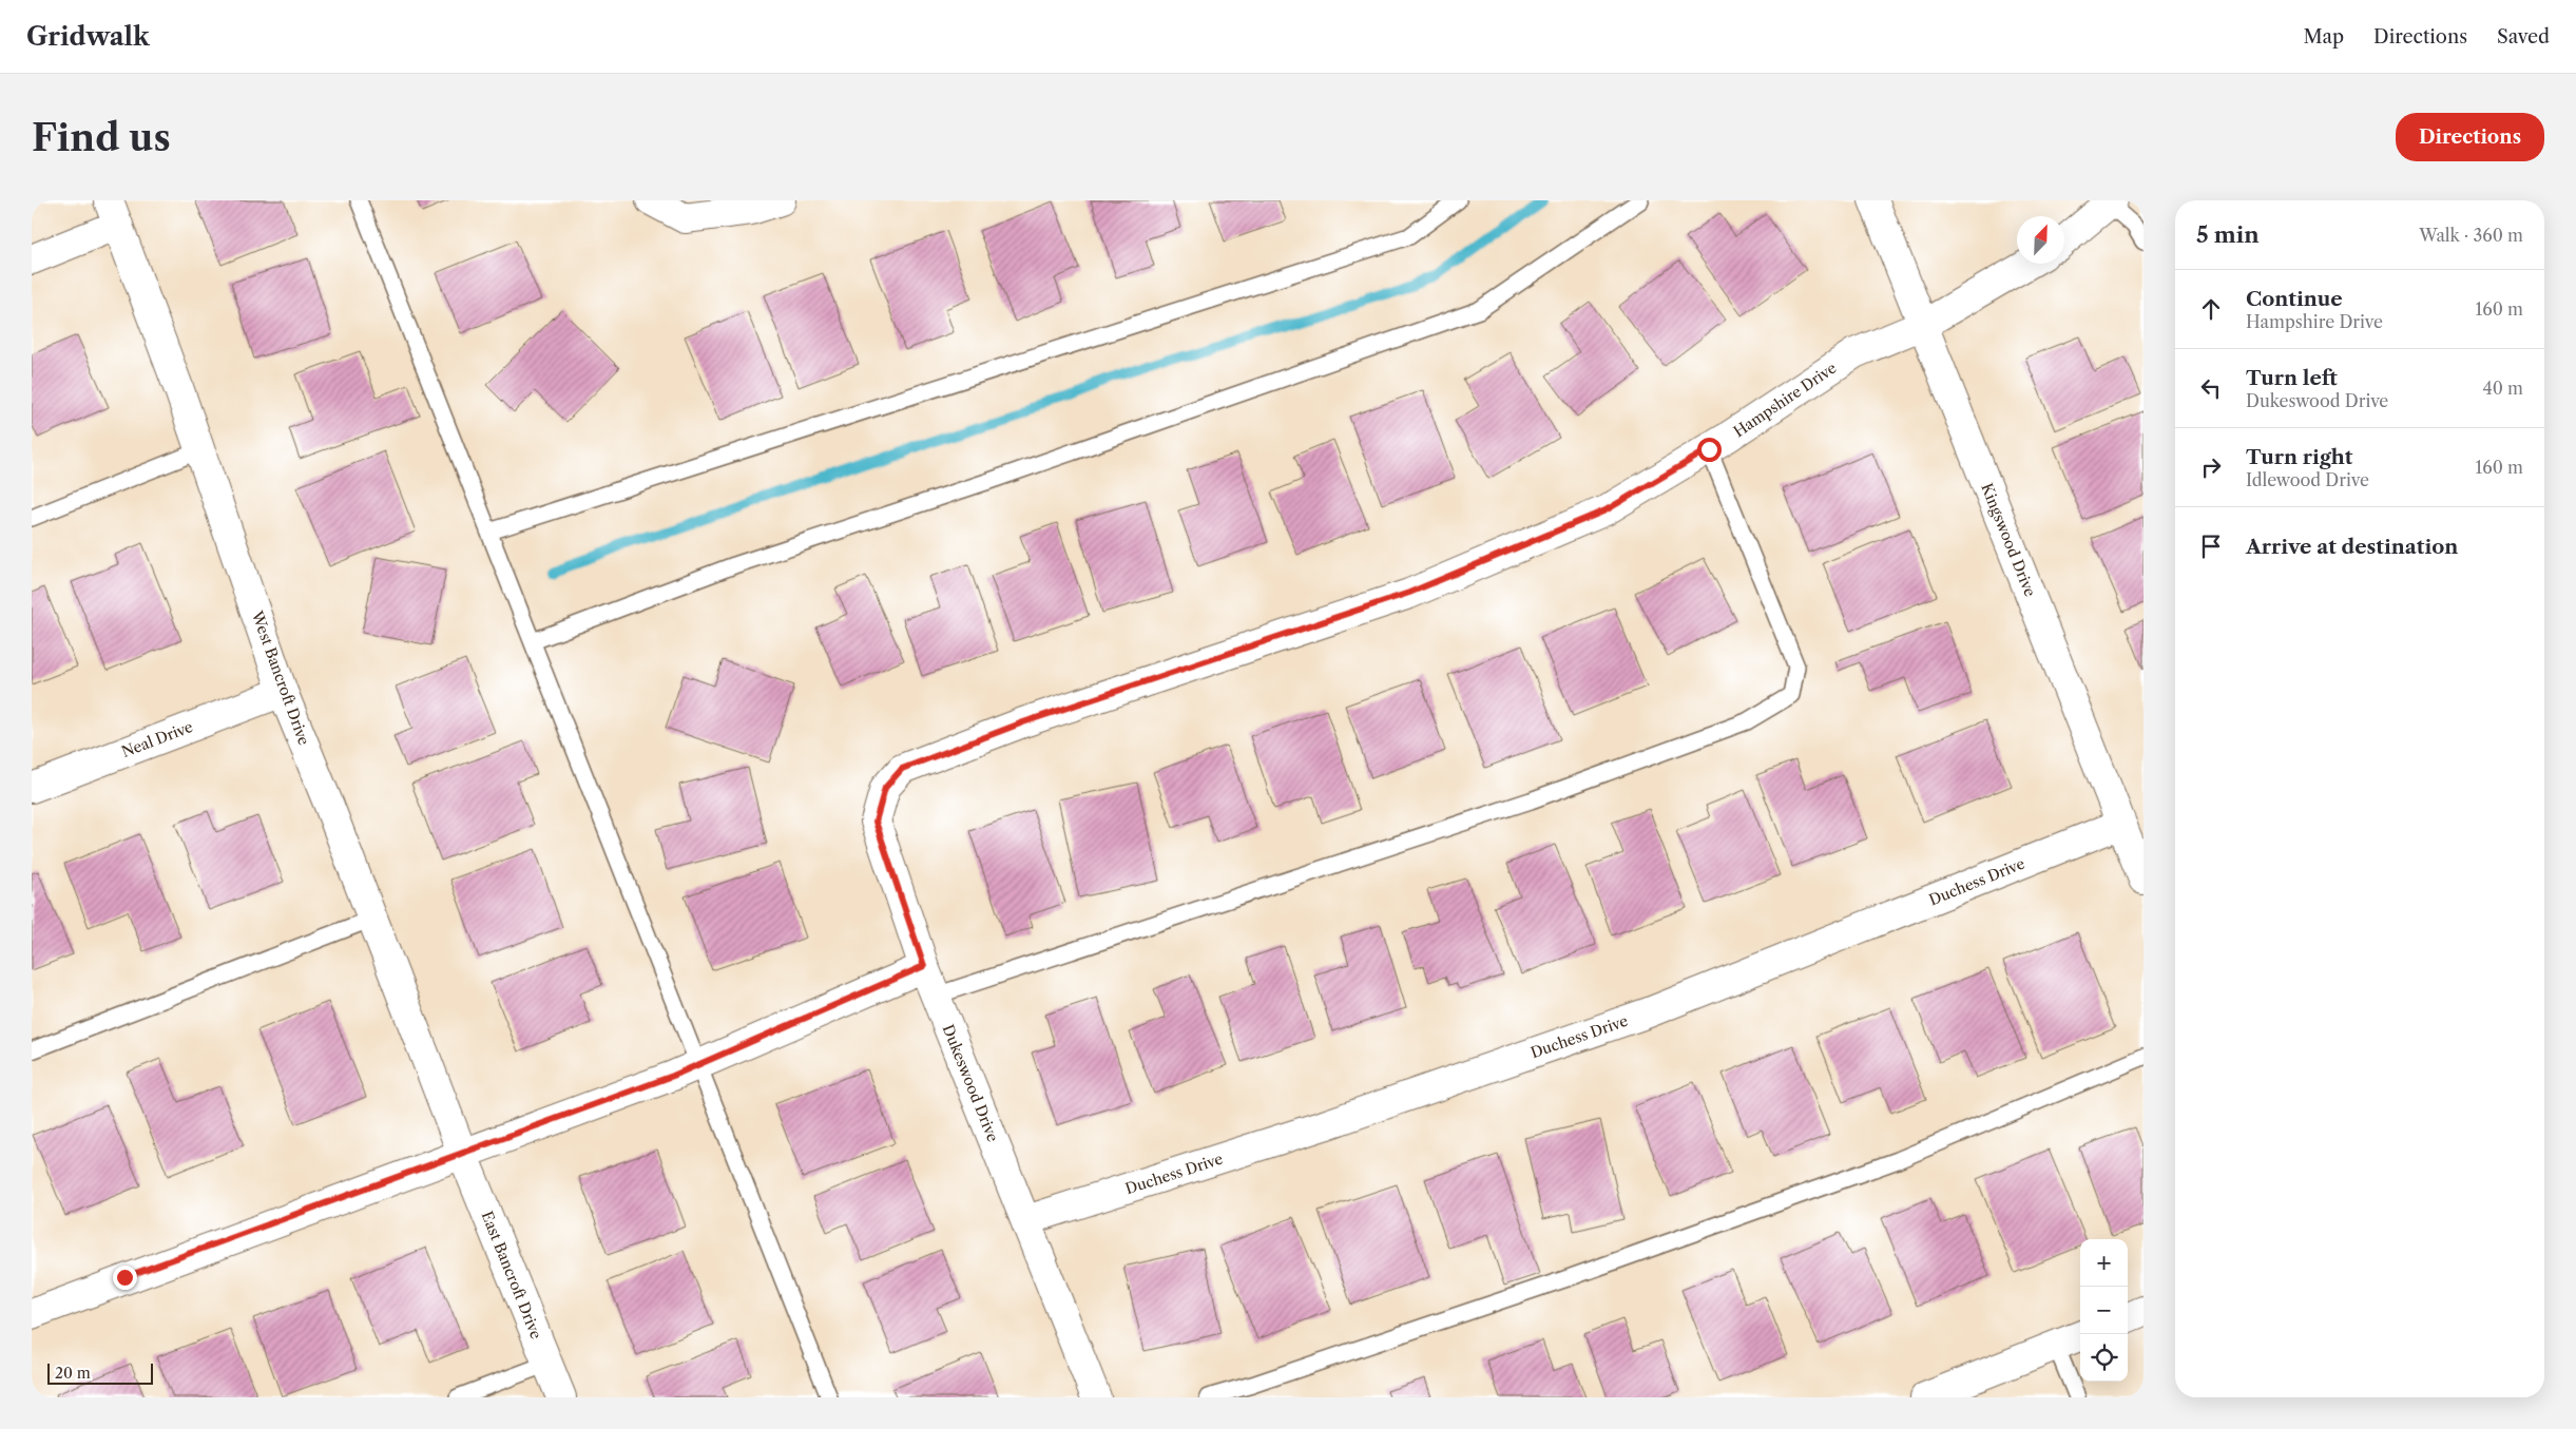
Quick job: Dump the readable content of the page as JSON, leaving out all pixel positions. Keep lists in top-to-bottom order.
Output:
{
  "streets": {
    "street": [
      "Hampshire Drive",
      "Kingswood Drive",
      "West Bancroft Drive",
      "Neal Drive",
      "Duchess Drive",
      "Dukeswood Drive",
      "East Bancroft Drive"
    ]
  },
  "crossings": [
    ["Hampshire Drive", "Kingswood Drive"],
    ["Hampshire Drive", "Dukeswood Drive"],
    ["Kingswood Drive", "Duchess Drive"],
    ["West Bancroft Drive", "Neal Drive"],
    ["West Bancroft Drive", "East Bancroft Drive"],
    ["Duchess Drive", "Dukeswood Drive"]
  ],
  "scale_bar": "20 m",
  "north": "top right",
  "page": {
    "header": "Gridwalk",
    "nav": ["Map", "Directions", "Saved"],
    "buttons": "Directions",
    "title": "Find us",
    "heading": ["5 min", "Walk · 360 m"],
    "list": [
      ["Continue", "Hampshire Drive", "160 m"],
      ["Turn left", "Dukeswood Drive", "40 m"],
      ["Turn right", "Idlewood Drive", "160 m"],
      "Arrive at destination"
    ],
    "map_buttons": ["+", "−"],
    "scale": "20 m"
  }
}
